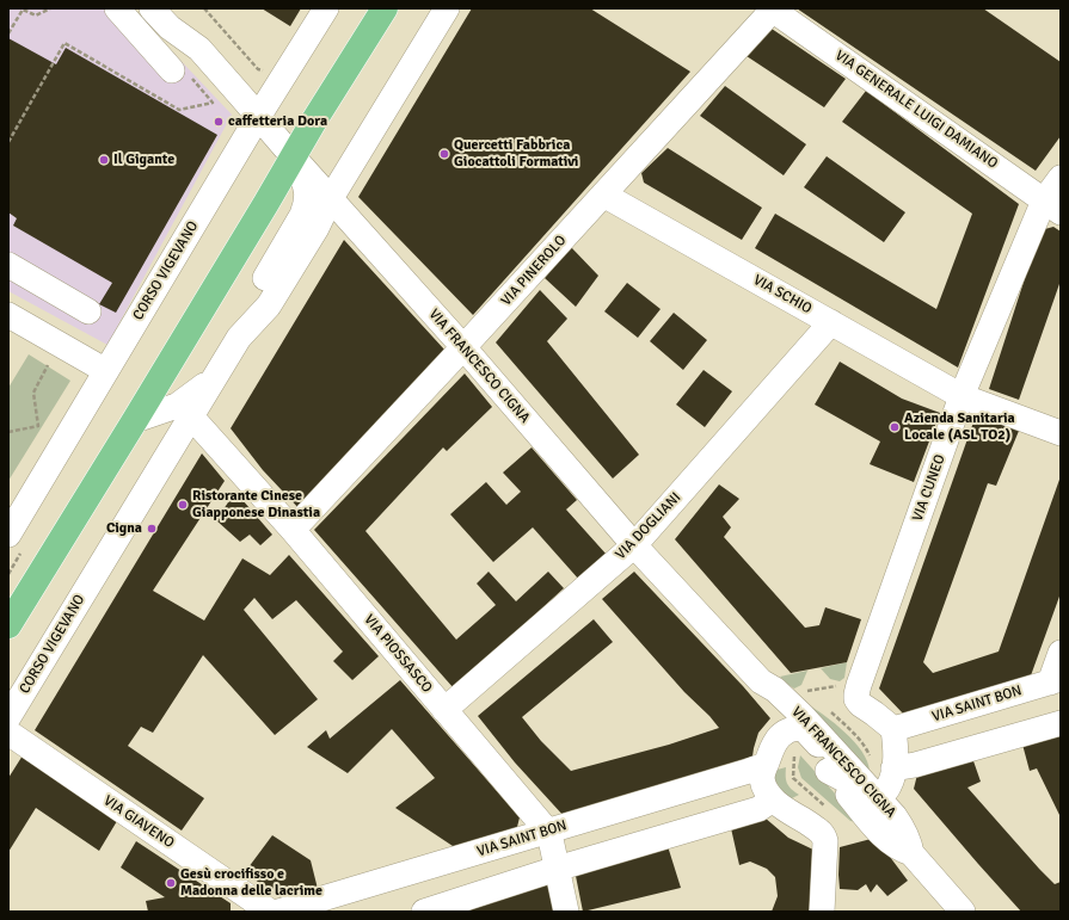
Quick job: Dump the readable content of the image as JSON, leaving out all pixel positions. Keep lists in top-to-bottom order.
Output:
{
  "streets": {
    "street": [
      "VIA GENERALE LUIGI DAMIANO",
      "CORSO VIGEVANO",
      "VIA PINEROLO",
      "VIA SCHIO",
      "VIA FRANCESCO CIGNA",
      "VIA CUNEO",
      "VIA DOGLIANI",
      "VIA PIOSSASCO",
      "VIA SAINT BON",
      "VIA GIAVENO"
    ]
  },
  "crossings": [
    ["VIA GENERALE LUIGI DAMIANO", "VIA PINEROLO"],
    ["VIA GENERALE LUIGI DAMIANO", "VIA CUNEO"],
    ["CORSO VIGEVANO", "VIA FRANCESCO CIGNA"],
    ["CORSO VIGEVANO", "VIA PIOSSASCO"],
    ["VIA PINEROLO", "VIA SCHIO"],
    ["VIA PINEROLO", "VIA FRANCESCO CIGNA"],
    ["VIA PINEROLO", "VIA PIOSSASCO"],
    ["VIA SCHIO", "VIA CUNEO"],
    ["VIA SCHIO", "VIA DOGLIANI"],
    ["VIA FRANCESCO CIGNA", "VIA DOGLIANI"],
    ["VIA DOGLIANI", "VIA PIOSSASCO"],
    ["VIA PIOSSASCO", "VIA SAINT BON"]
  ],
  "places": [
    "caffetteria Dora",
    "Quercetti Fabbrica Giocattoli Formativi",
    "Il Gigante",
    "Azienda Sanitaria Locale (ASL TO2)",
    "Ristorante Cinese Giapponese Dinastia",
    "Cigna",
    "Gesù crocifisso e Madonna delle lacrime"
  ]
}
